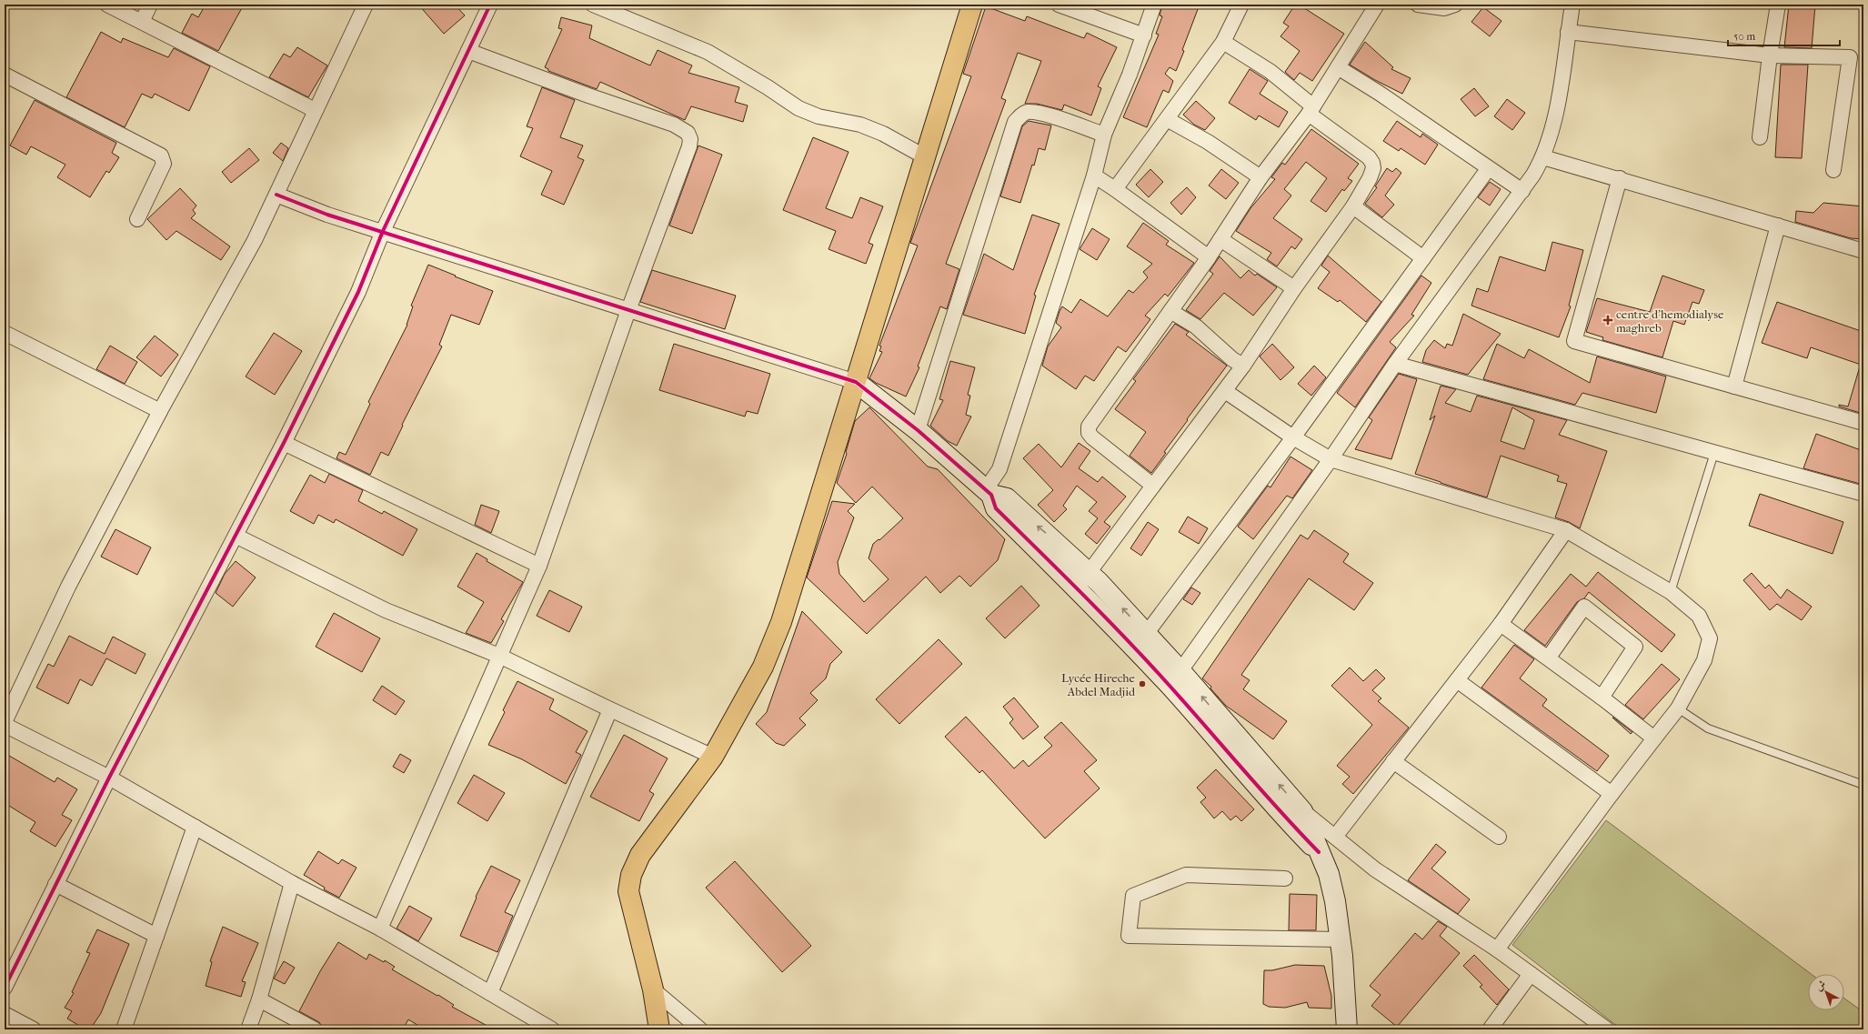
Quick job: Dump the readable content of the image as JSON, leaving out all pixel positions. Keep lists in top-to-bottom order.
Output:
{
  "places": {
    "health": ["centre d'hemodialyse maghreb"],
    "other": ["Lycée Hireche Abdel Madjid"]
  },
  "scale_bar": "50 m",
  "north": "top left"
}
